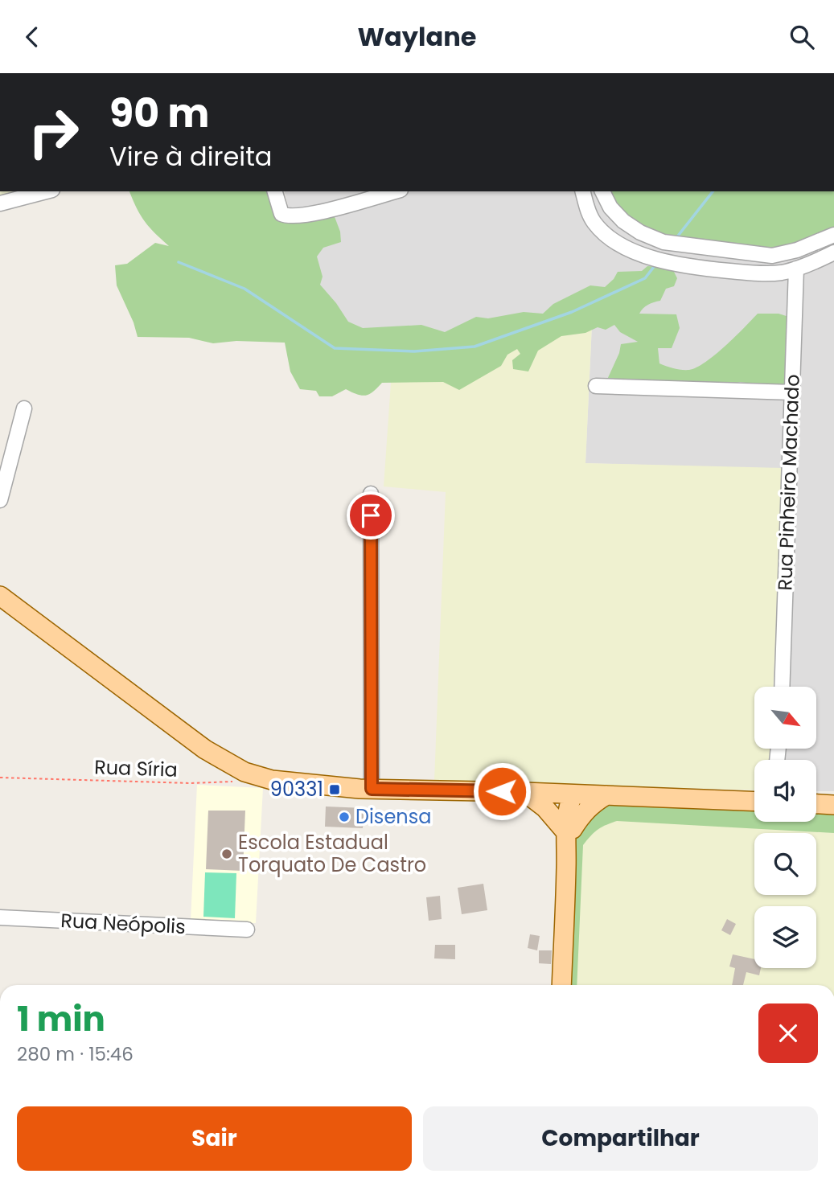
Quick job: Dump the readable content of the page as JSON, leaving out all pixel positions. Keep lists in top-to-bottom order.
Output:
{
  "streets": {
    "street": ["Rua Pinheiro Machado", "Rua Neópolis"],
    "path": ["Rua Síria"]
  },
  "places": {
    "transit": ["90331"],
    "other": ["Disensa", "Escola Estadual Torquato De Castro"]
  },
  "north": "bottom right",
  "page": {
    "header": "Waylane",
    "turn": ["90 m", "Vire à direita"],
    "heading": ["1 min", "280 m · 15:46"],
    "buttons": ["Sair", "Compartilhar"]
  }
}
